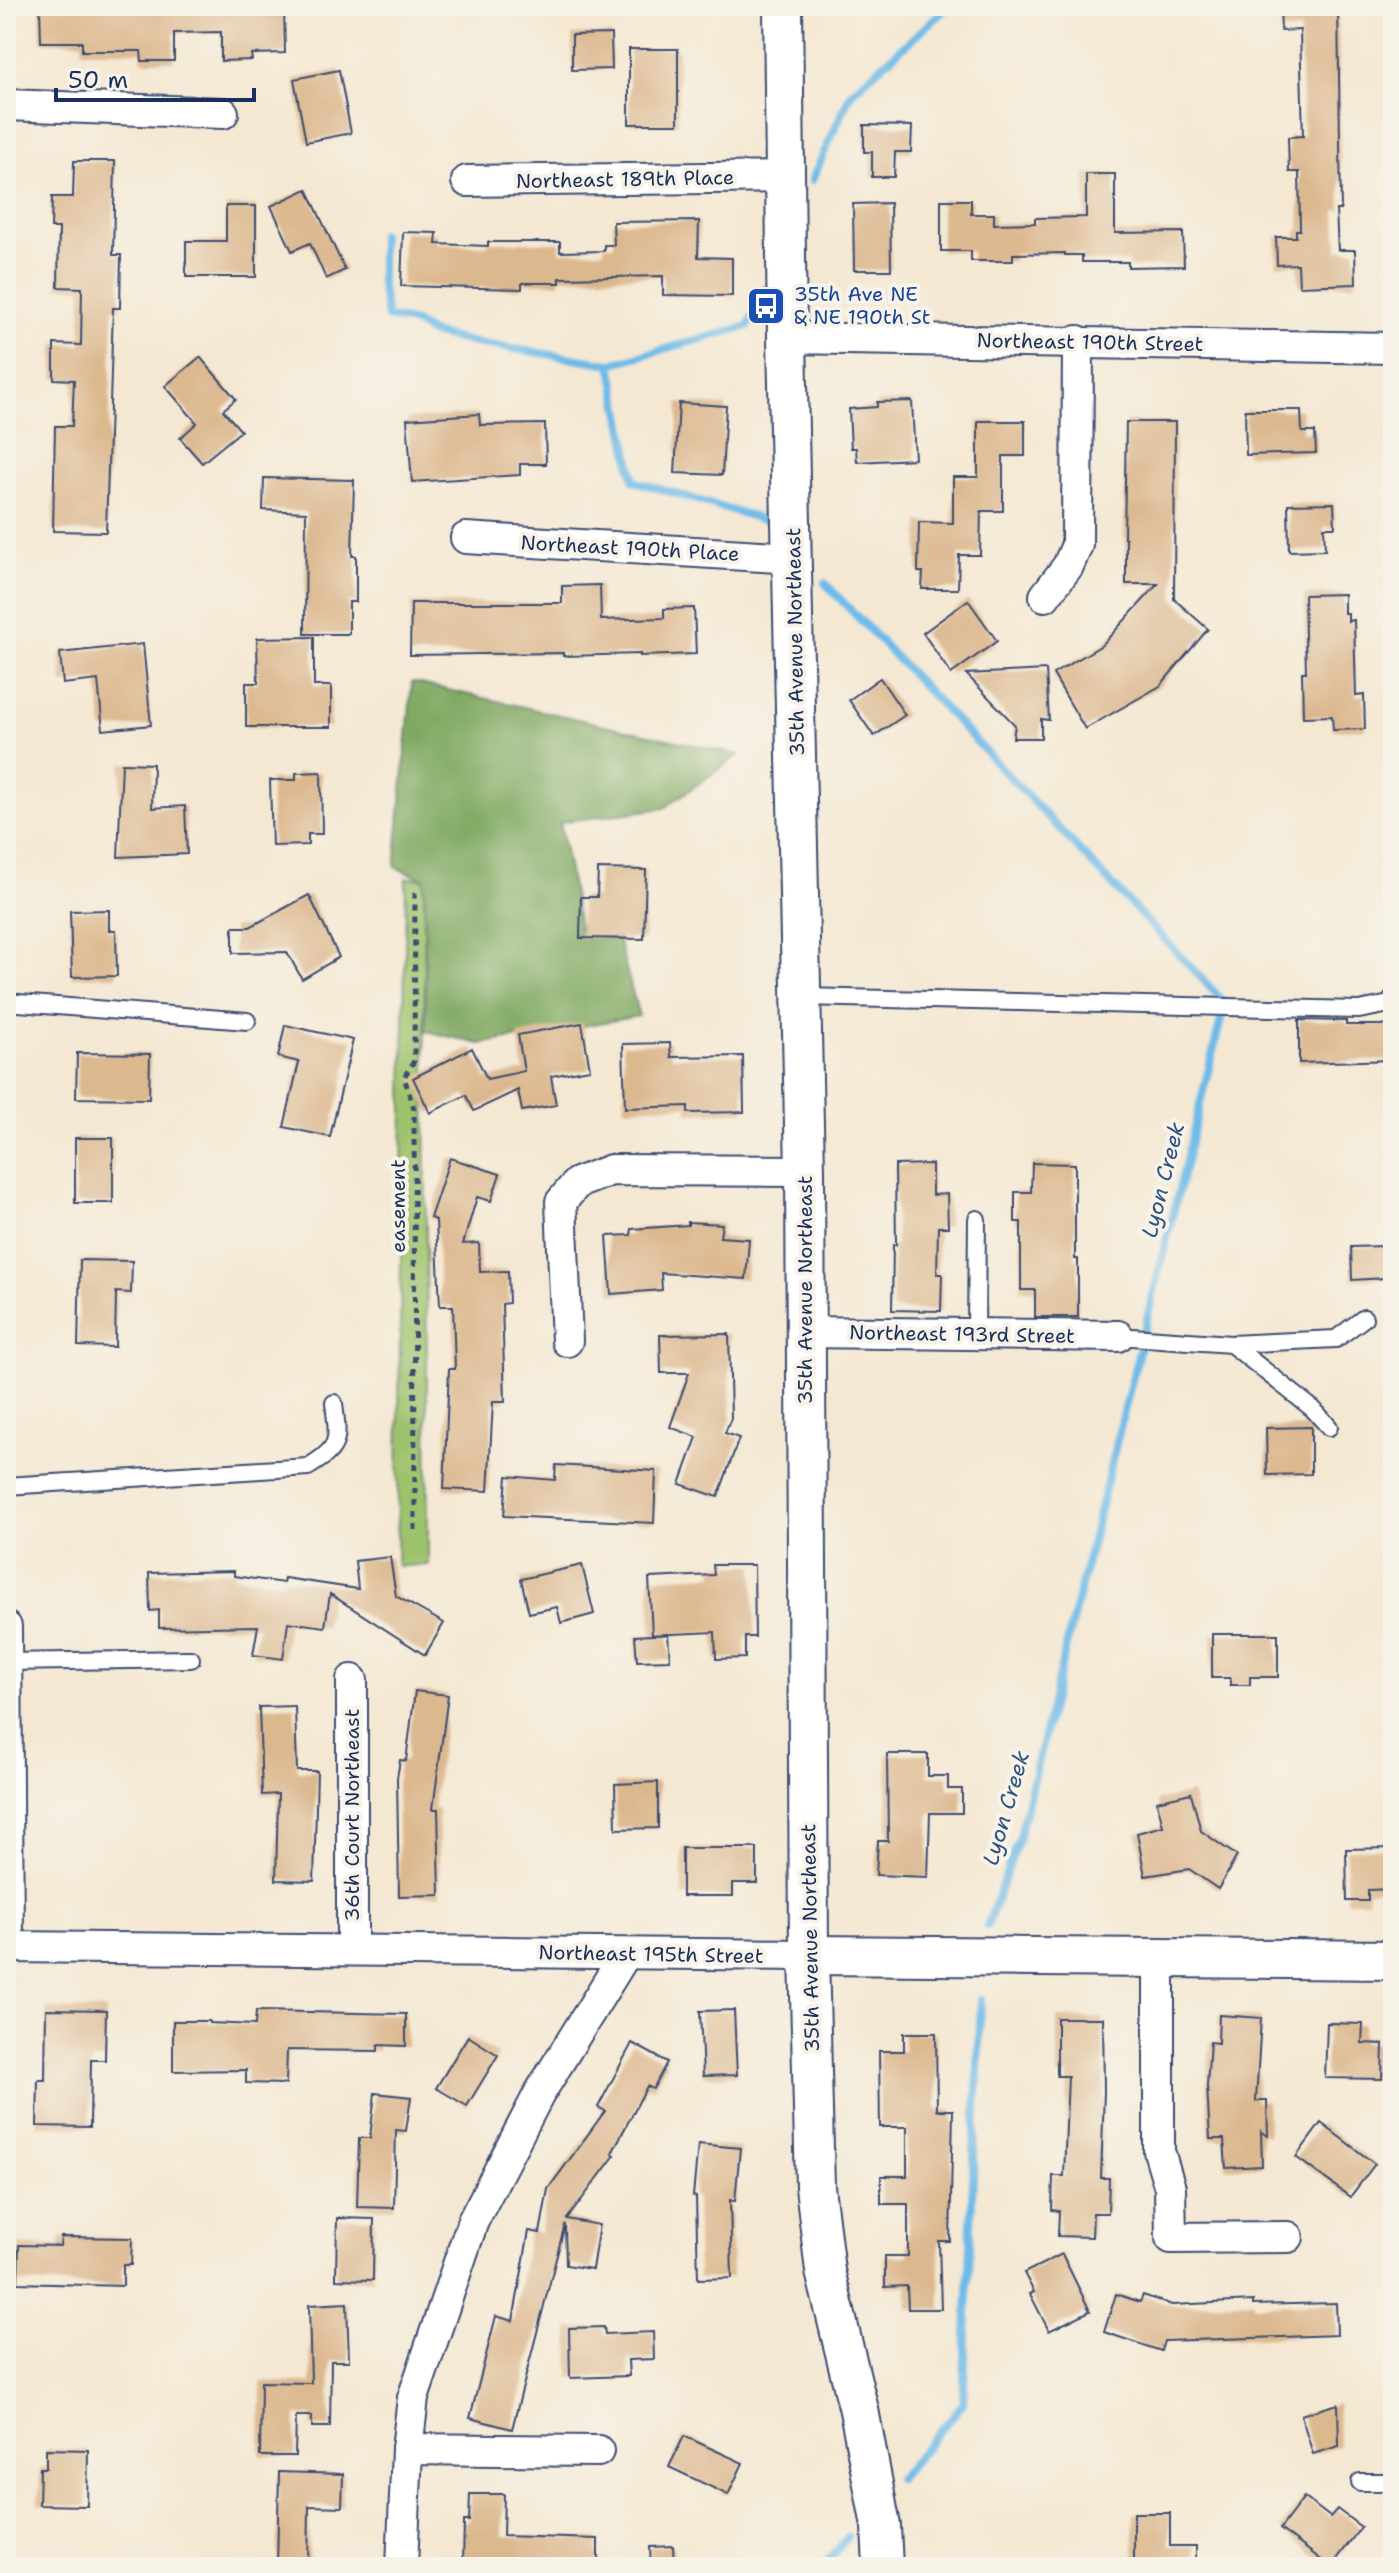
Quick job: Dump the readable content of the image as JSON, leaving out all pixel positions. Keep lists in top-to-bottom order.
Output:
{
  "streets": {
    "street": [
      "Northeast 189th Place",
      "Northeast 190th Street",
      "Northeast 190th Place",
      "35th Avenue Northeast",
      "Northeast 193rd Street",
      "36th Court Northeast",
      "Northeast 195th Street"
    ],
    "path": ["easement"]
  },
  "crossings": [
    ["Northeast 189th Place", "35th Avenue Northeast"],
    ["Northeast 190th Street", "35th Avenue Northeast"],
    ["Northeast 190th Place", "35th Avenue Northeast"],
    ["35th Avenue Northeast", "Northeast 193rd Street"],
    ["35th Avenue Northeast", "Northeast 195th Street"],
    ["36th Court Northeast", "Northeast 195th Street"]
  ],
  "water": ["Lyon Creek"],
  "places": {
    "bus stop": ["35th Ave NE & NE 190th St"]
  },
  "scale_bar": "50 m"
}
